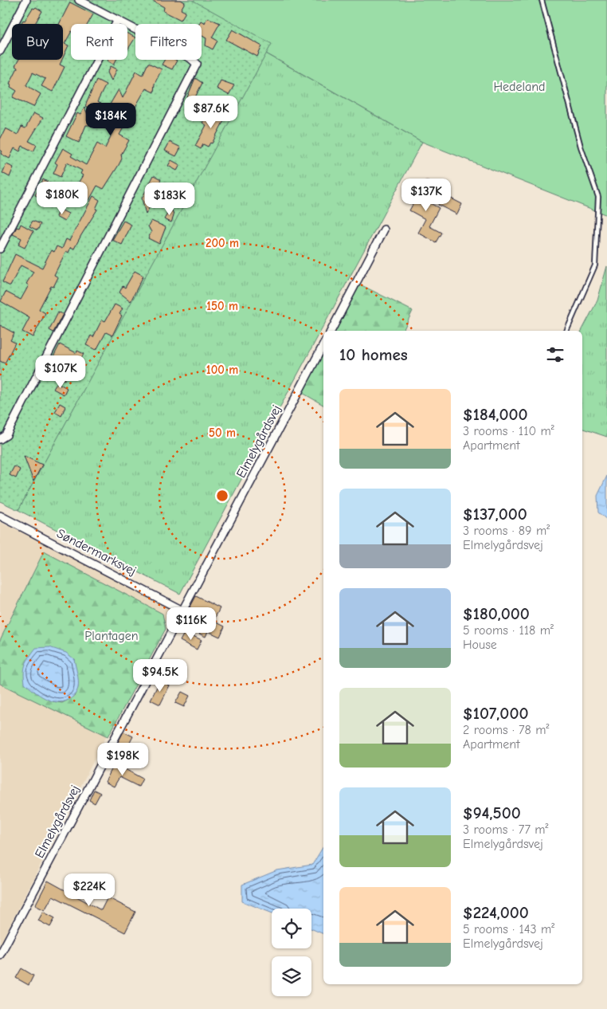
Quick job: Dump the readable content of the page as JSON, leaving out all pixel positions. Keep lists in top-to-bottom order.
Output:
{
  "streets": {
    "street": ["Elmelygårdsvej", "Søndermarksvej"]
  },
  "crossings": [
    ["Elmelygårdsvej", "Søndermarksvej"]
  ],
  "parks": ["Hedeland", "Plantagen"],
  "page": {
    "chip": ["Buy", "Rent", "Filters"],
    "price": [
      "$87.6K",
      "$184K",
      "$137K",
      "$180K",
      "$183K",
      "$107K",
      "$116K",
      "$94.5K",
      "$198K",
      "$224K"
    ],
    "heading": "10 homes",
    "list": [
      {
        "name": "$184,000",
        "note": "3 rooms · 110 m² · Apartment"
      },
      {
        "name": "$137,000",
        "note": "3 rooms · 89 m² · Elmelygårdsvej"
      },
      {
        "name": "$180,000",
        "note": "5 rooms · 118 m² · House"
      },
      {
        "name": "$107,000",
        "note": "2 rooms · 78 m² · Apartment"
      },
      {
        "name": "$94,500",
        "note": "3 rooms · 77 m² · Elmelygårdsvej"
      },
      {
        "name": "$224,000",
        "note": "5 rooms · 143 m² · Elmelygårdsvej"
      }
    ]
  },
  "rings": [
    "200 m",
    "150 m",
    "100 m",
    "50 m"
  ]
}
